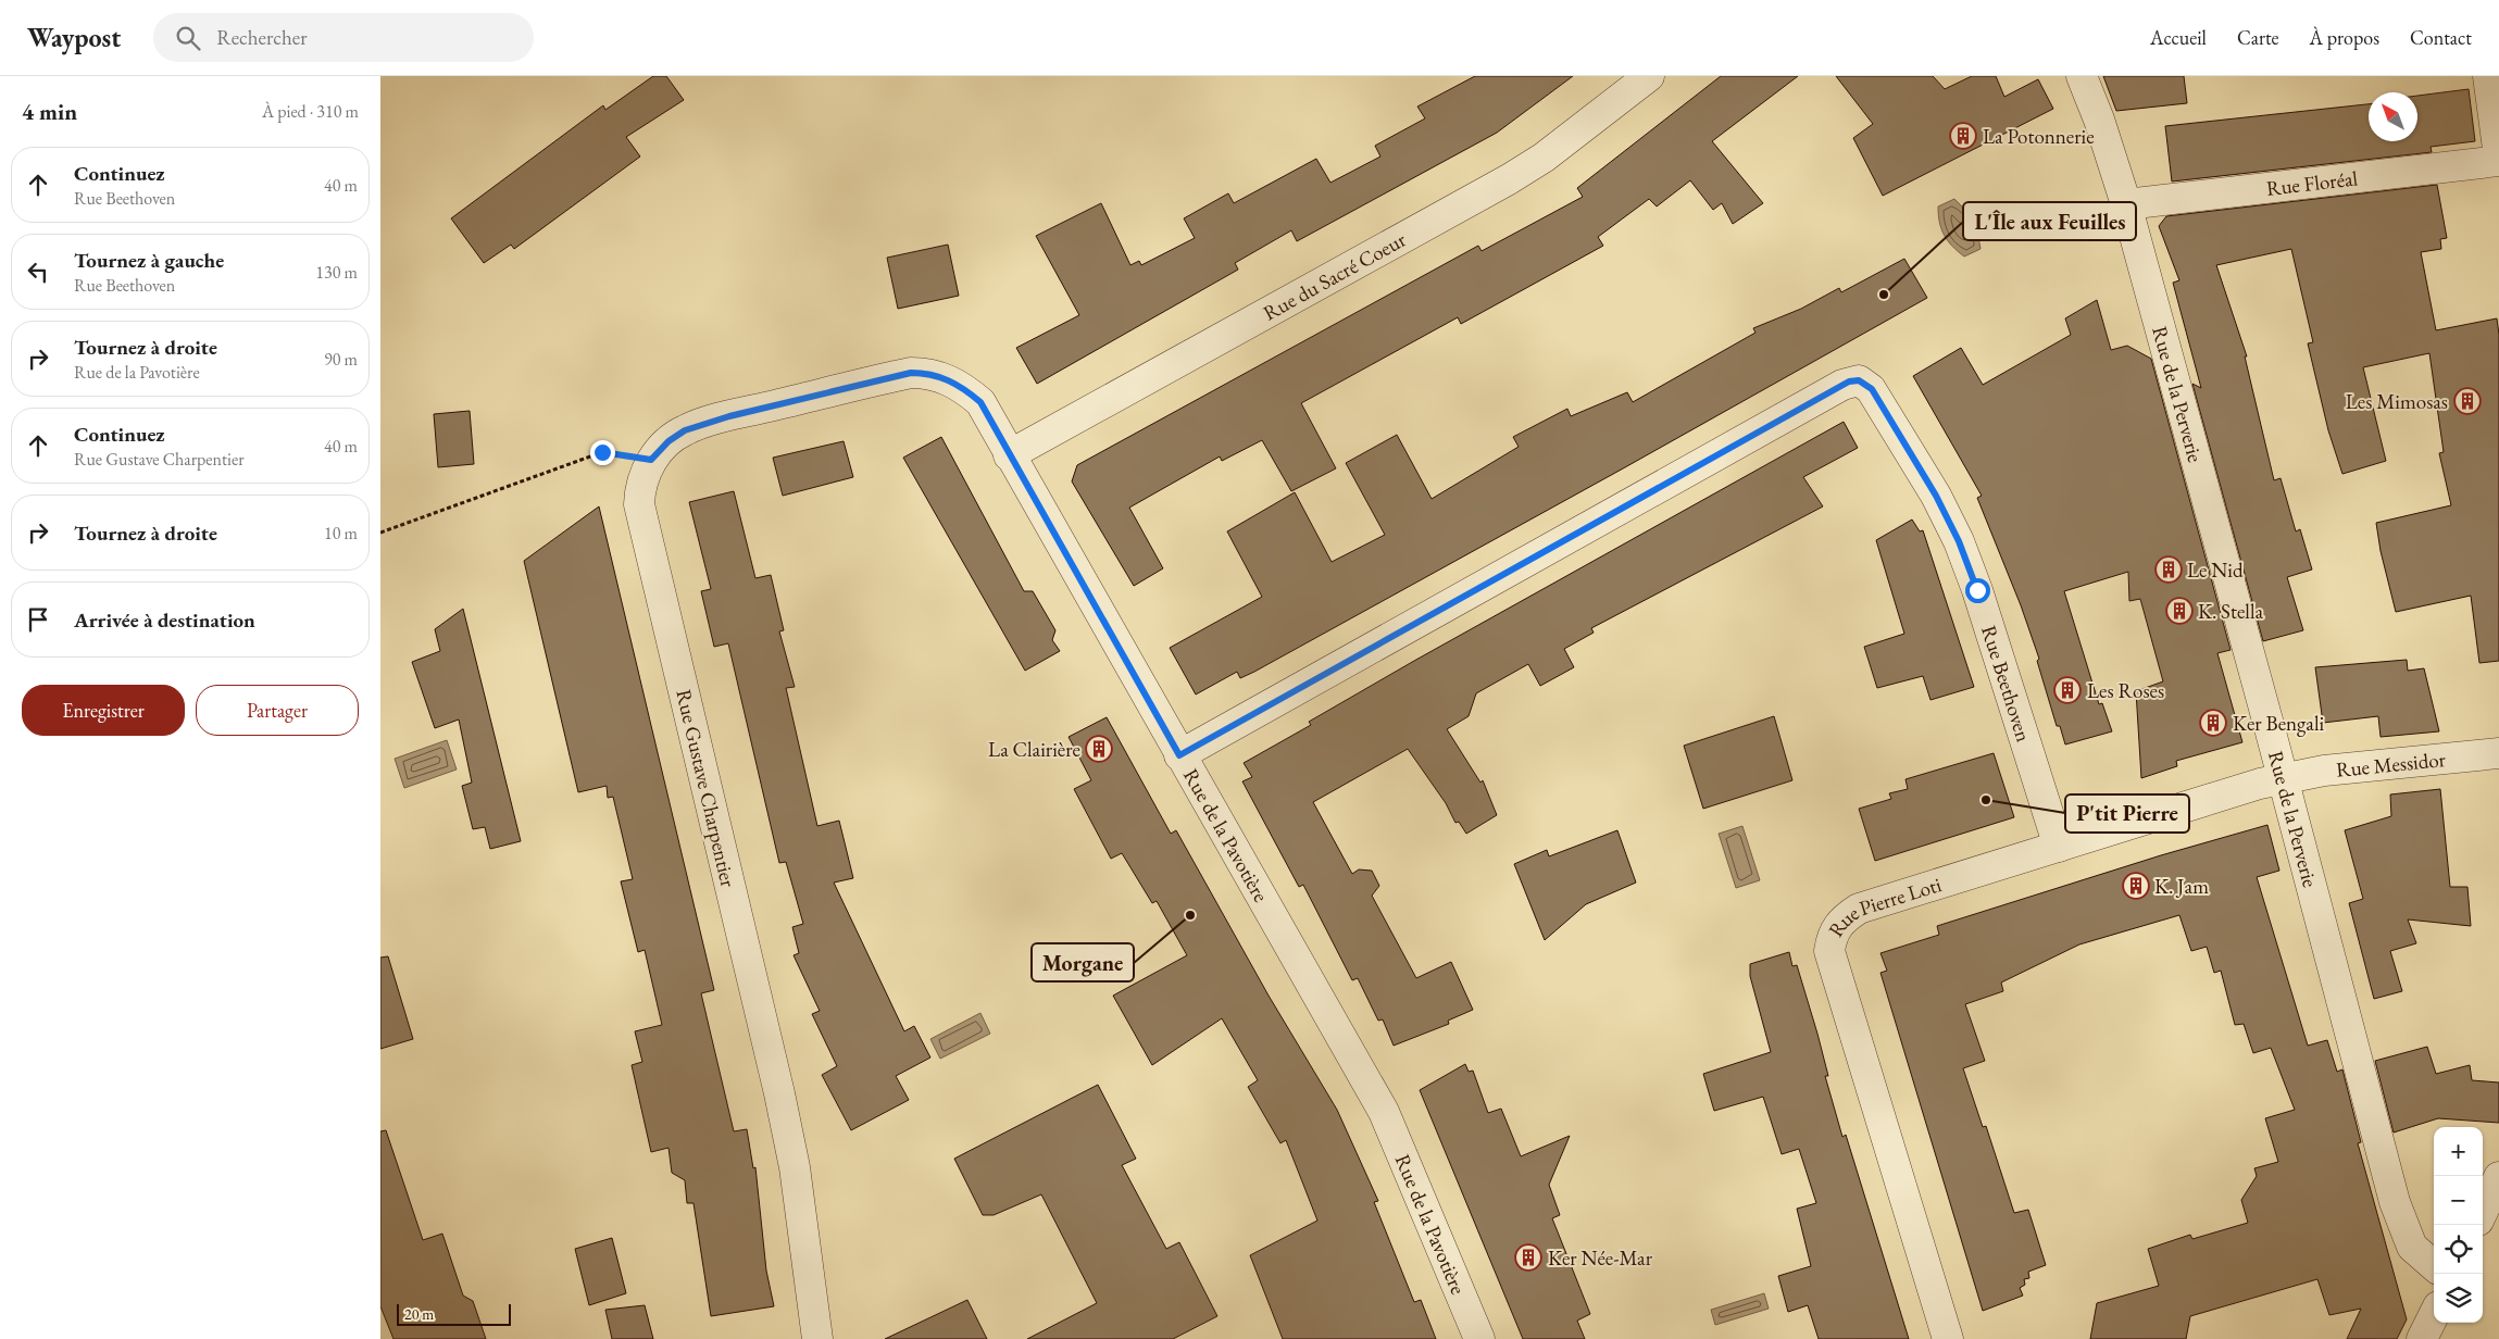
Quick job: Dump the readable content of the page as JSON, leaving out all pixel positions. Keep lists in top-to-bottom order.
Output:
{
  "streets": {
    "street": [
      "Rue Floréal",
      "Rue du Sacré Coeur",
      "Rue de la Perverie",
      "Rue Beethoven",
      "Rue Messidor",
      "Rue Gustave Charpentier",
      "Rue de la Pavotière",
      "Rue Pierre Loti"
    ]
  },
  "crossings": [
    ["Rue Floréal", "Rue de la Perverie"],
    ["Rue du Sacré Coeur", "Rue de la Pavotière"],
    ["Rue de la Perverie", "Rue Messidor"],
    ["Rue de la Perverie", "Rue Pierre Loti"],
    ["Rue Beethoven", "Rue de la Pavotière"],
    ["Rue Beethoven", "Rue Pierre Loti"],
    ["Rue Messidor", "Rue Pierre Loti"],
    ["Rue Gustave Charpentier", "Rue de la Pavotière"]
  ],
  "places": {
    "building": [
      "La Potonnerie",
      "Les Mimosas",
      "Le Nid",
      "K. Stella",
      "Les Roses",
      "Ker Bengali",
      "La Clairière",
      "K. Jam",
      "Ker Née-Mar"
    ],
    "other": ["L'Île aux Feuilles", "P'tit Pierre", "Morgane"]
  },
  "scale_bar": "20 m",
  "north": "top left",
  "page": {
    "header": "Waypost",
    "search": "Rechercher",
    "nav": [
      "Accueil",
      "Carte",
      "À propos",
      "Contact"
    ],
    "heading": ["4 min", "À pied · 310 m"],
    "list": [
      ["Continuez", "Rue Beethoven", "40 m"],
      ["Tournez à gauche", "Rue Beethoven", "130 m"],
      ["Tournez à droite", "Rue de la Pavotière", "90 m"],
      ["Continuez", "Rue Gustave Charpentier", "40 m"],
      ["Tournez à droite", "10 m"],
      "Arrivée à destination"
    ],
    "buttons": ["Enregistrer", "Partager"],
    "map_buttons": ["+", "−"],
    "scale": "20 m"
  }
}
